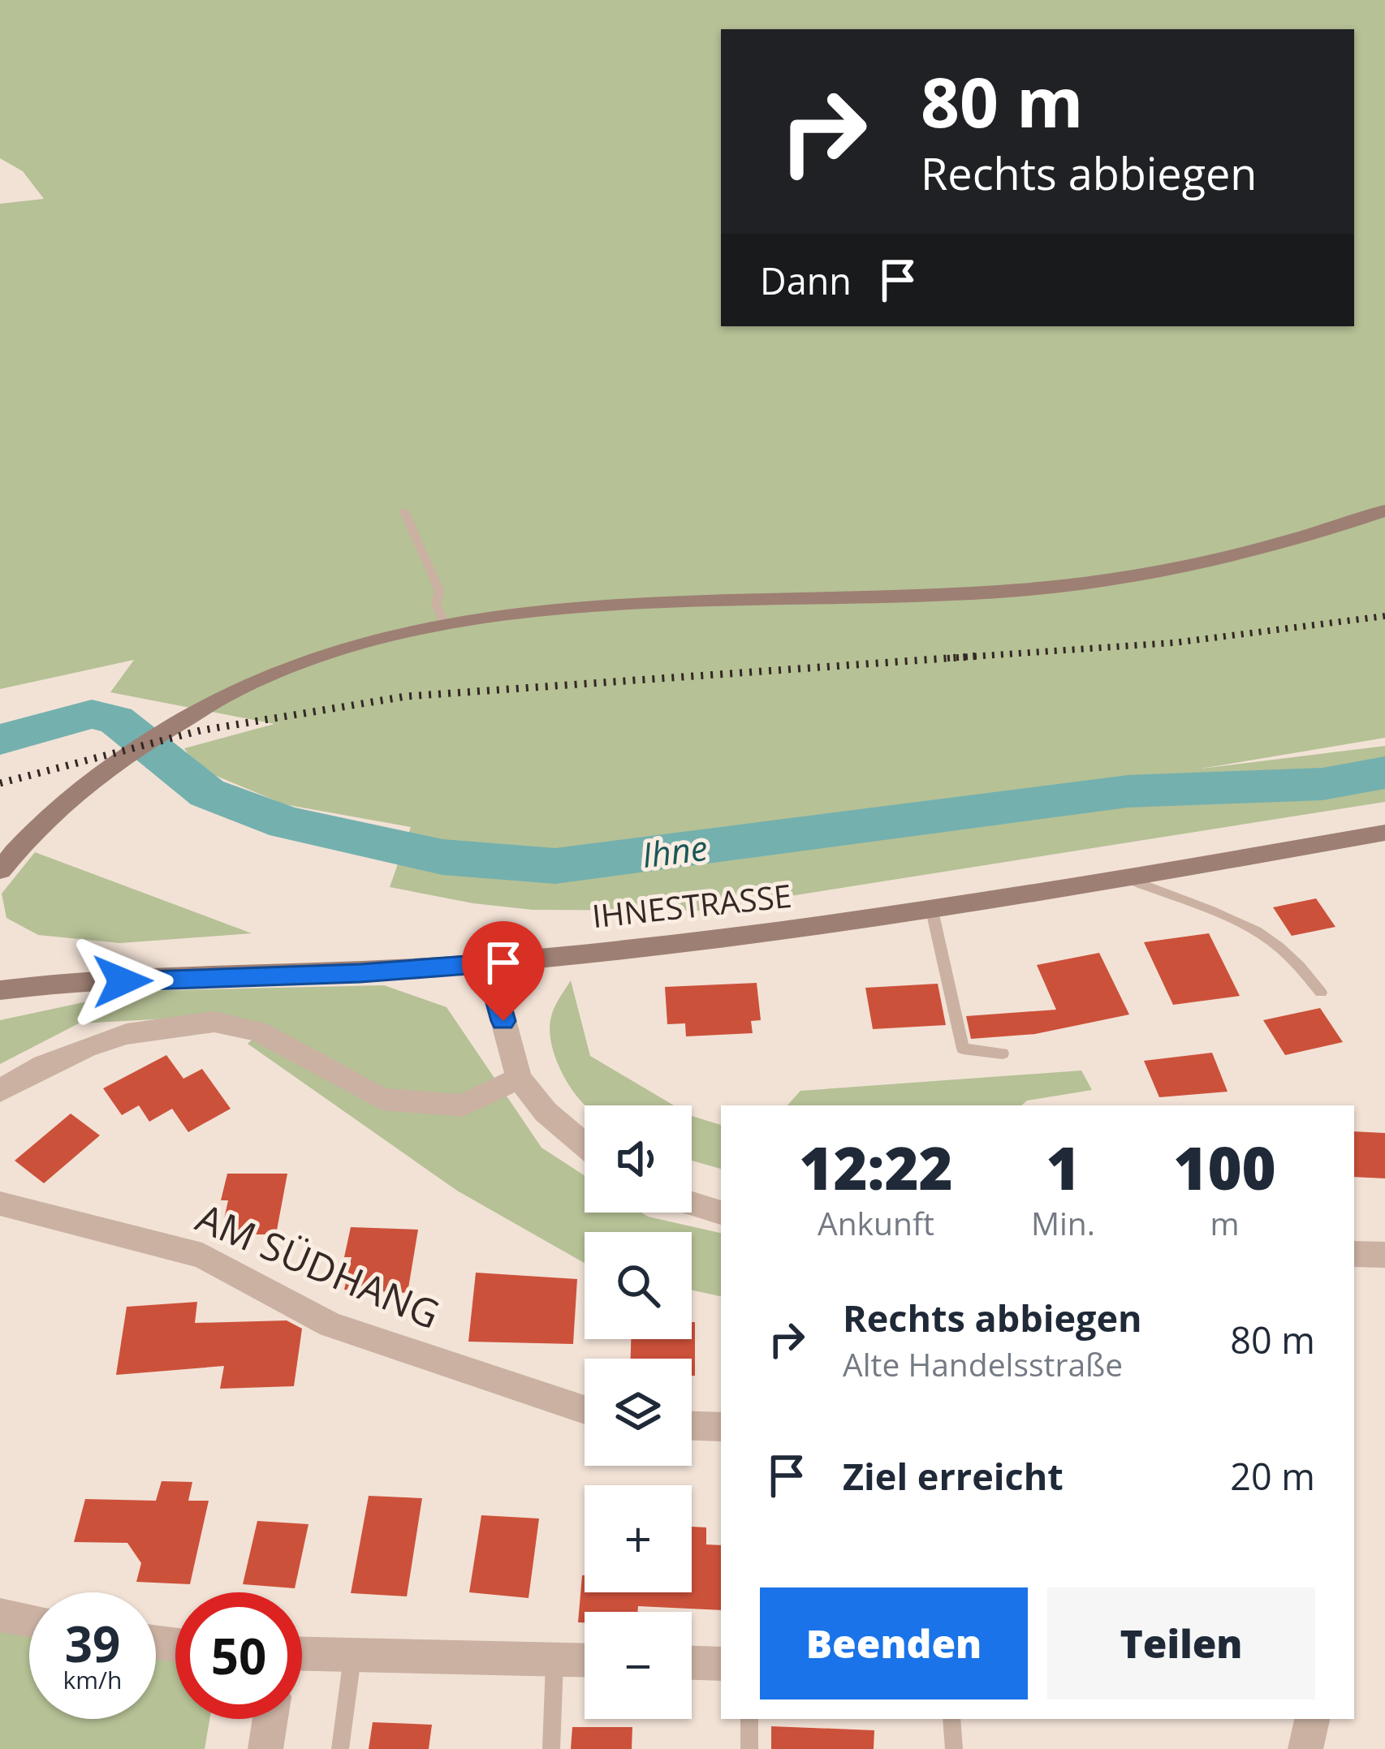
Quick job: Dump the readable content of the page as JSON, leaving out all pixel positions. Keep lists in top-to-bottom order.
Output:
{
  "streets": {
    "main road": ["IHNESTRASSE"],
    "street": ["AM SÜDHANG"]
  },
  "water": ["Ihne"],
  "page": {
    "turn": ["80 m", "Rechts abbiegen"],
    "then": "Dann",
    "map_buttons": ["+", "−"],
    "eta": [
      "12:22",
      "Ankunft",
      "1",
      "Min.",
      "100",
      "m"
    ],
    "list": [
      {
        "name": "Rechts abbiegen",
        "note": "Alte Handelsstraße",
        "value": "80 m"
      },
      {
        "name": "Ziel erreicht",
        "value": "20 m"
      }
    ],
    "buttons": ["Beenden", "Teilen"],
    "speed": "39 km/h",
    "limit": "50"
  }
}
